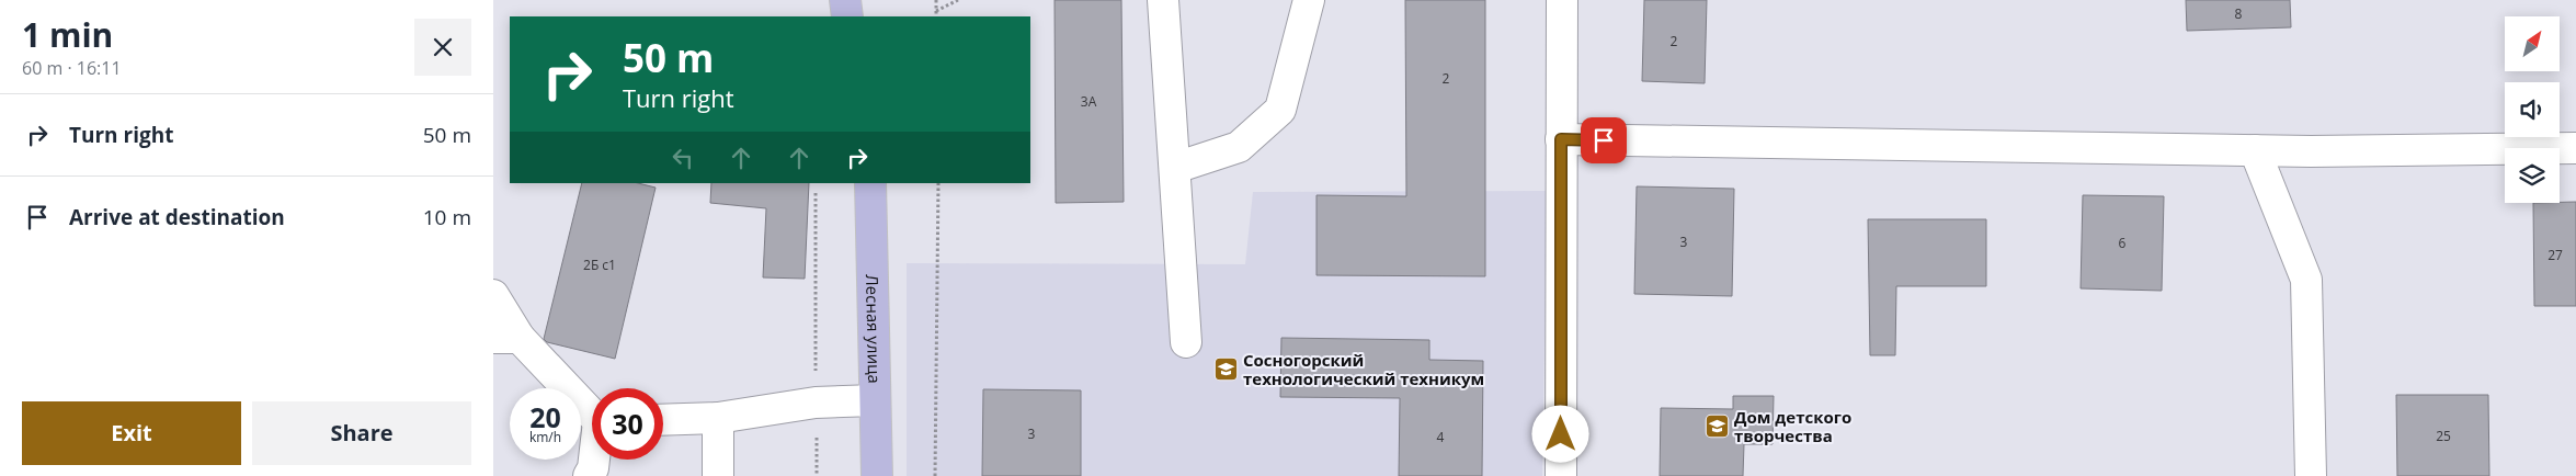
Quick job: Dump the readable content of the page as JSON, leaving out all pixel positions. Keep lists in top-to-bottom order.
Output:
{
  "streets": {
    "main road": ["Лесная улица"]
  },
  "places": {
    "school or university": ["Сосногорский технологический техникум", "Дом детского творчества"]
  },
  "house_numbers": [
    "8",
    "2",
    "2",
    "3А",
    "3",
    "6",
    "27",
    "2Б с1",
    "3",
    "25",
    "4"
  ],
  "north": "top right",
  "page": {
    "heading": ["1 min", "60 m · 16:11"],
    "turn": ["50 m", "Turn right"],
    "list": [
      {
        "name": "Turn right",
        "value": "50 m"
      },
      {
        "name": "Arrive at destination",
        "value": "10 m"
      }
    ],
    "speed": "20 km/h",
    "limit": "30",
    "buttons": ["Exit", "Share"]
  }
}
